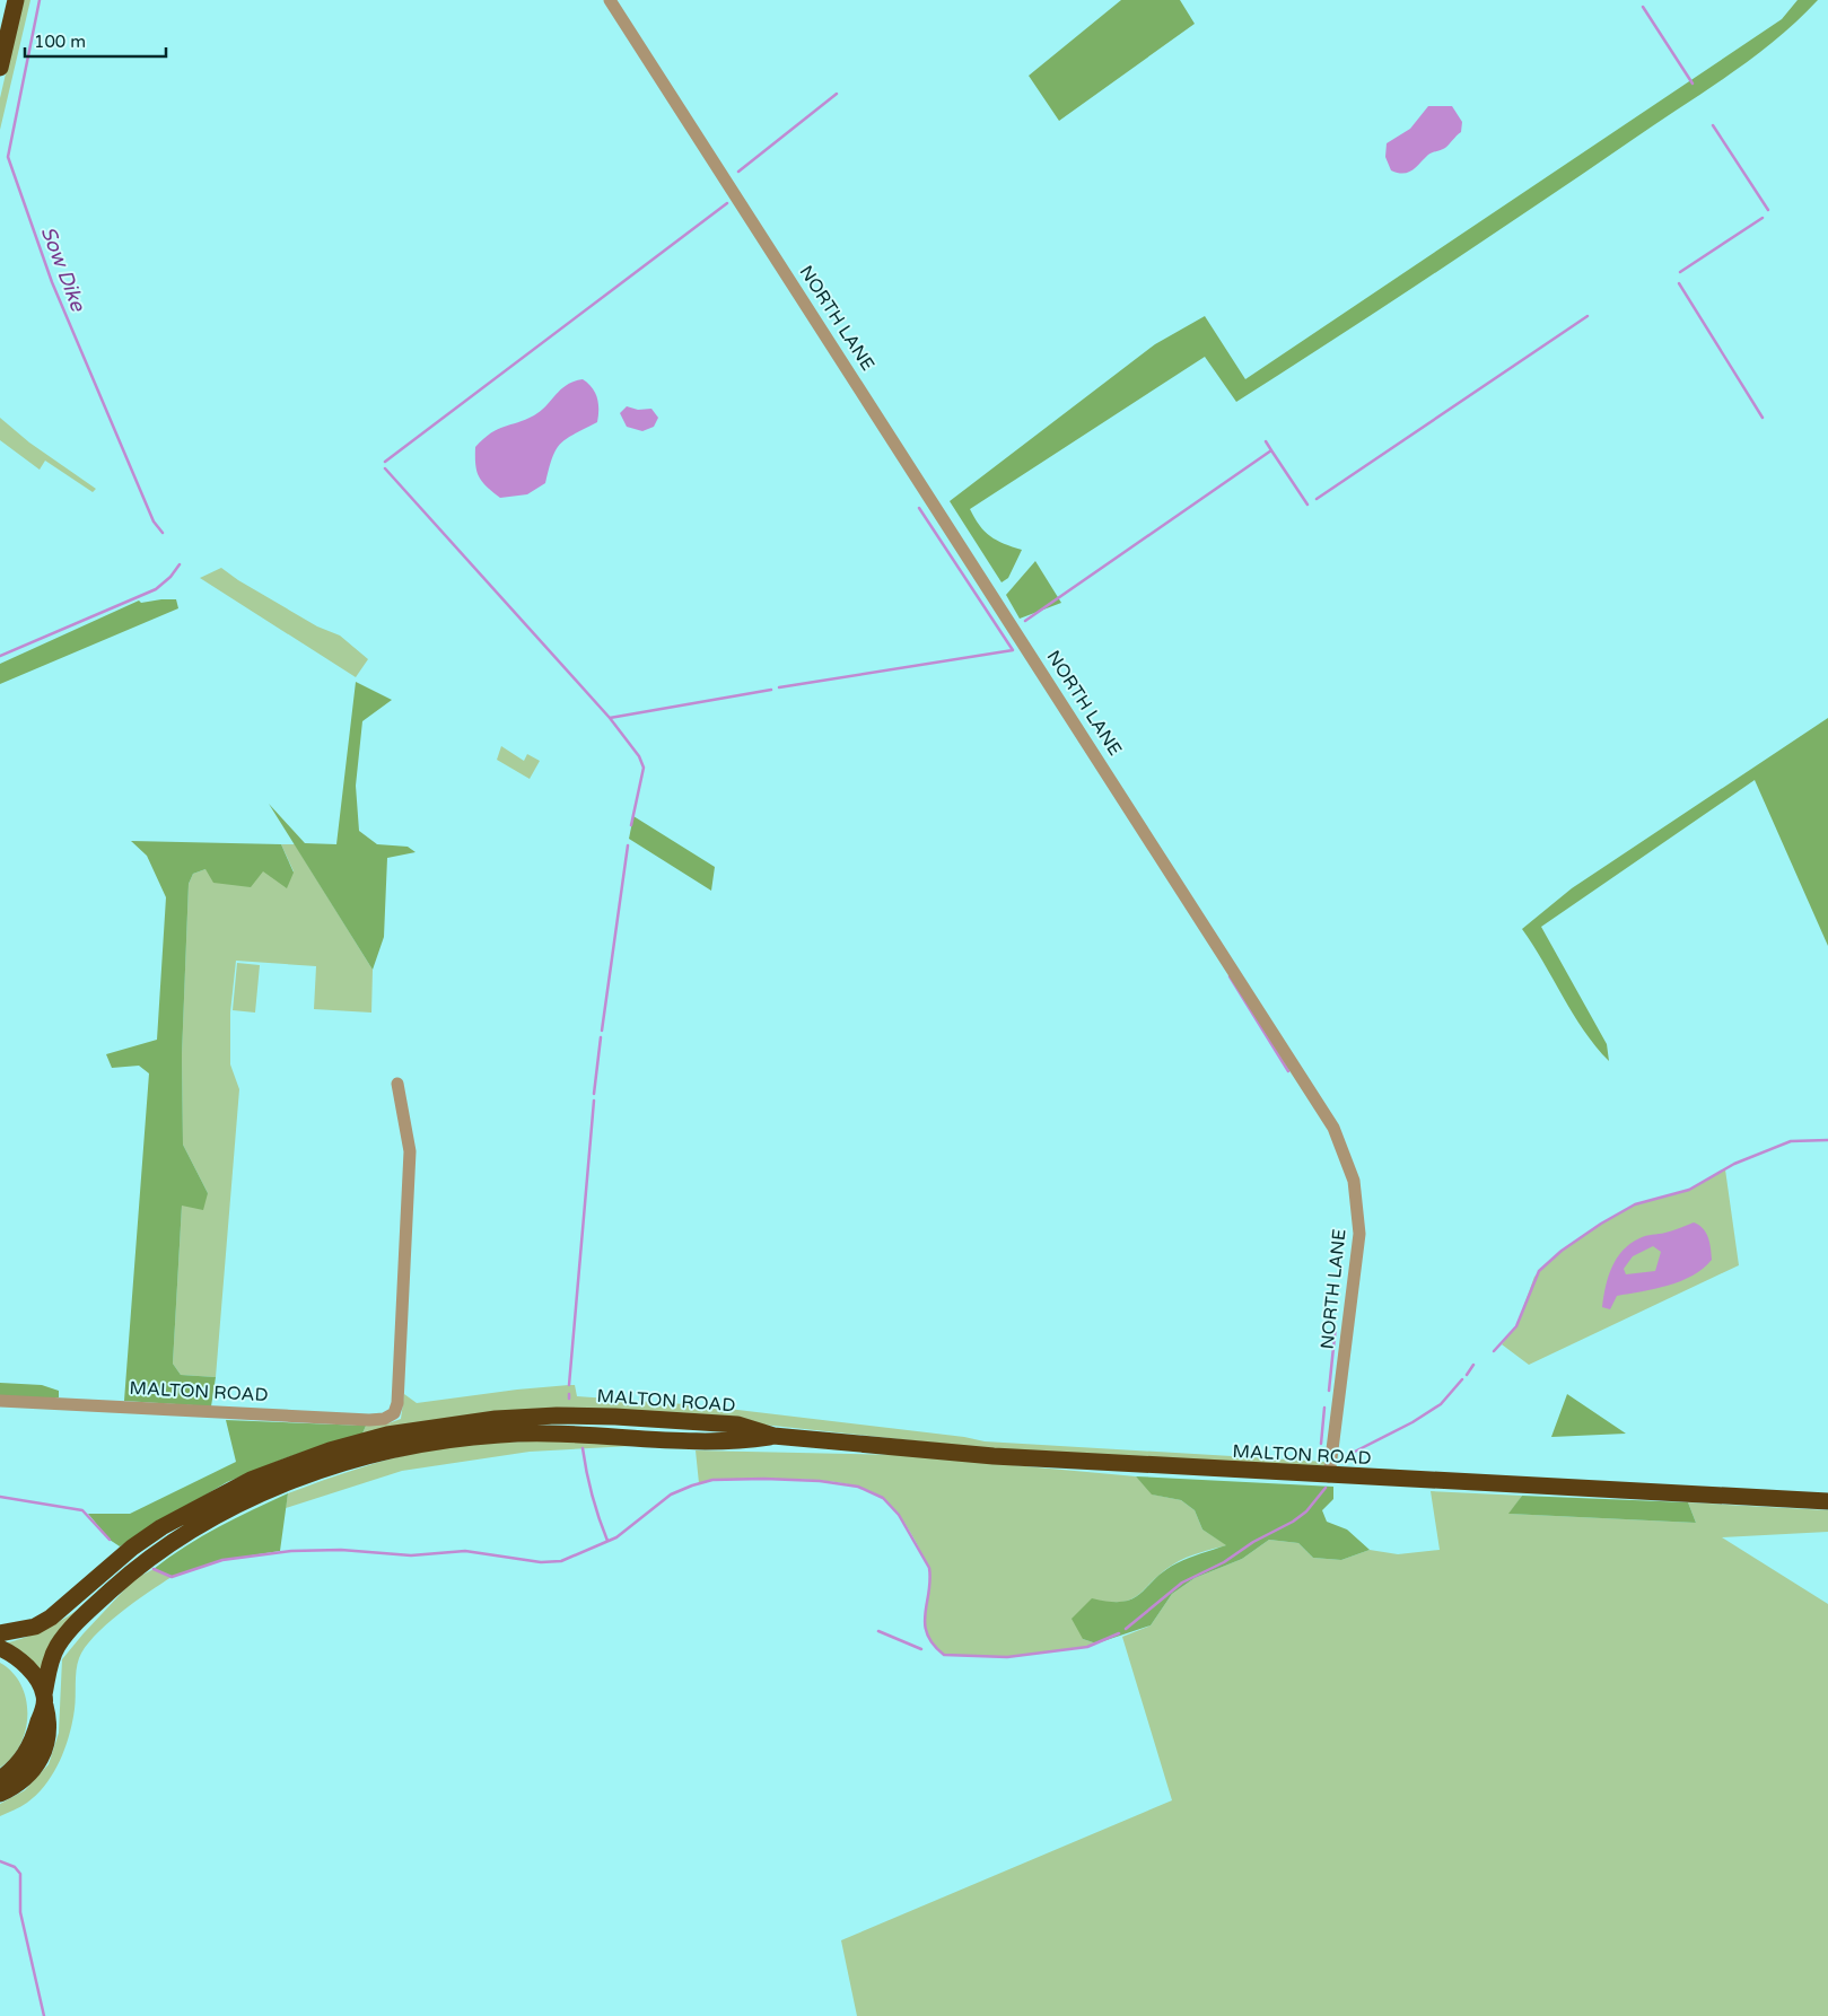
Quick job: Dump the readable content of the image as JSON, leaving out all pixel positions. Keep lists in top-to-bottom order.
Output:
{
  "streets": {
    "highway": ["MALTON ROAD"],
    "street": ["NORTH LANE"]
  },
  "crossings": [
    ["NORTH LANE", "MALTON ROAD"]
  ],
  "water": ["Sow Dike"],
  "scale_bar": "100 m"
}
